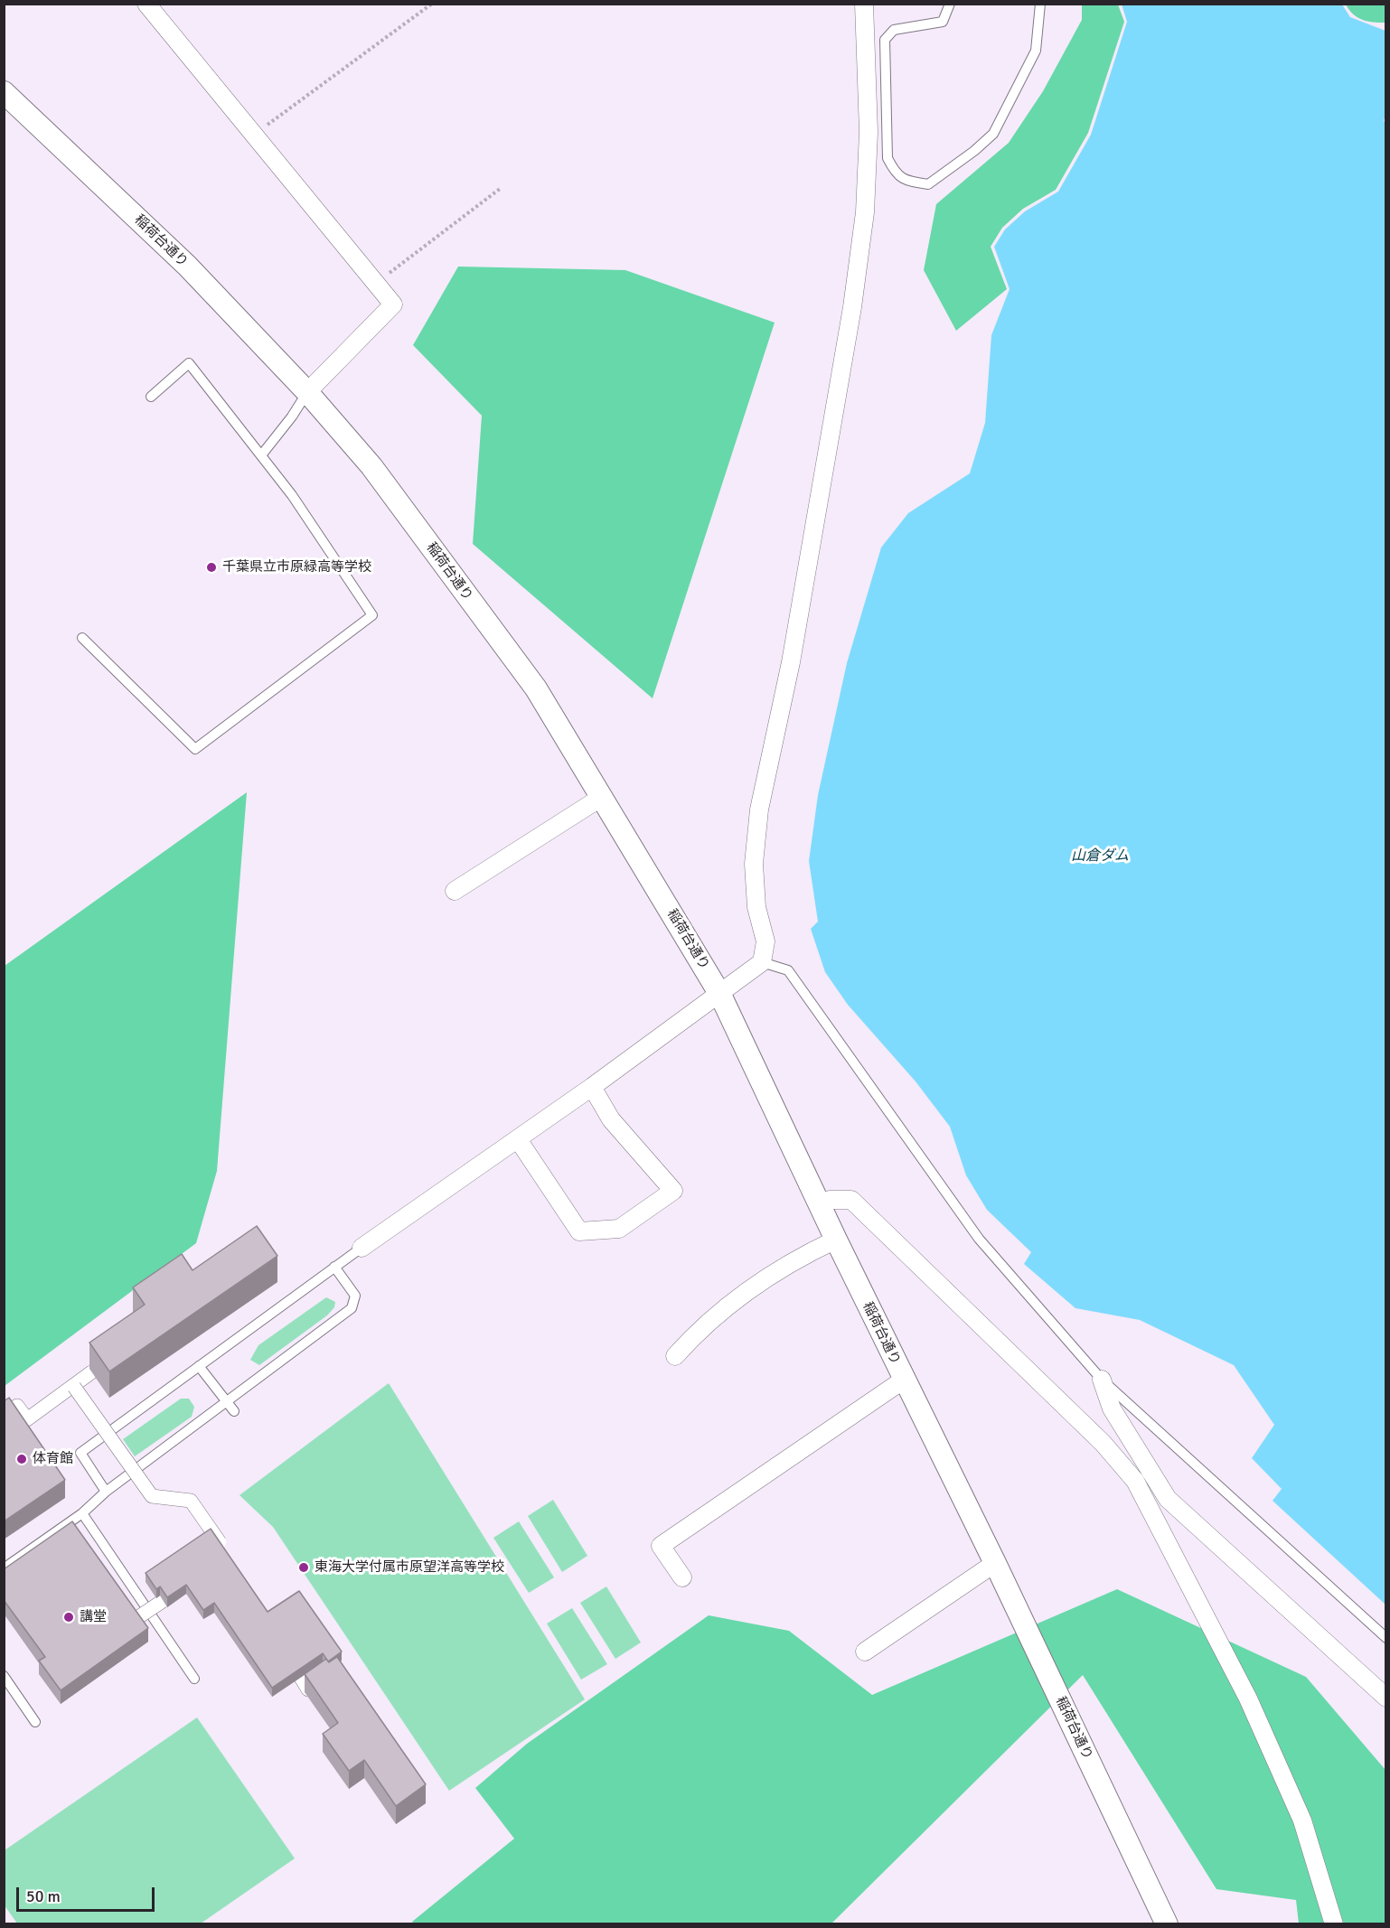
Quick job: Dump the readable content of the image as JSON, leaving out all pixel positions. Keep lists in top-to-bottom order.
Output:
{
  "streets": {
    "street": ["稲荷台通り"]
  },
  "water": ["山倉ダム"],
  "places": [
    "千葉県立市原緑高等学校",
    "体育館",
    "東海大学付属市原望洋高等学校",
    "講堂"
  ],
  "scale_bar": "50 m"
}
